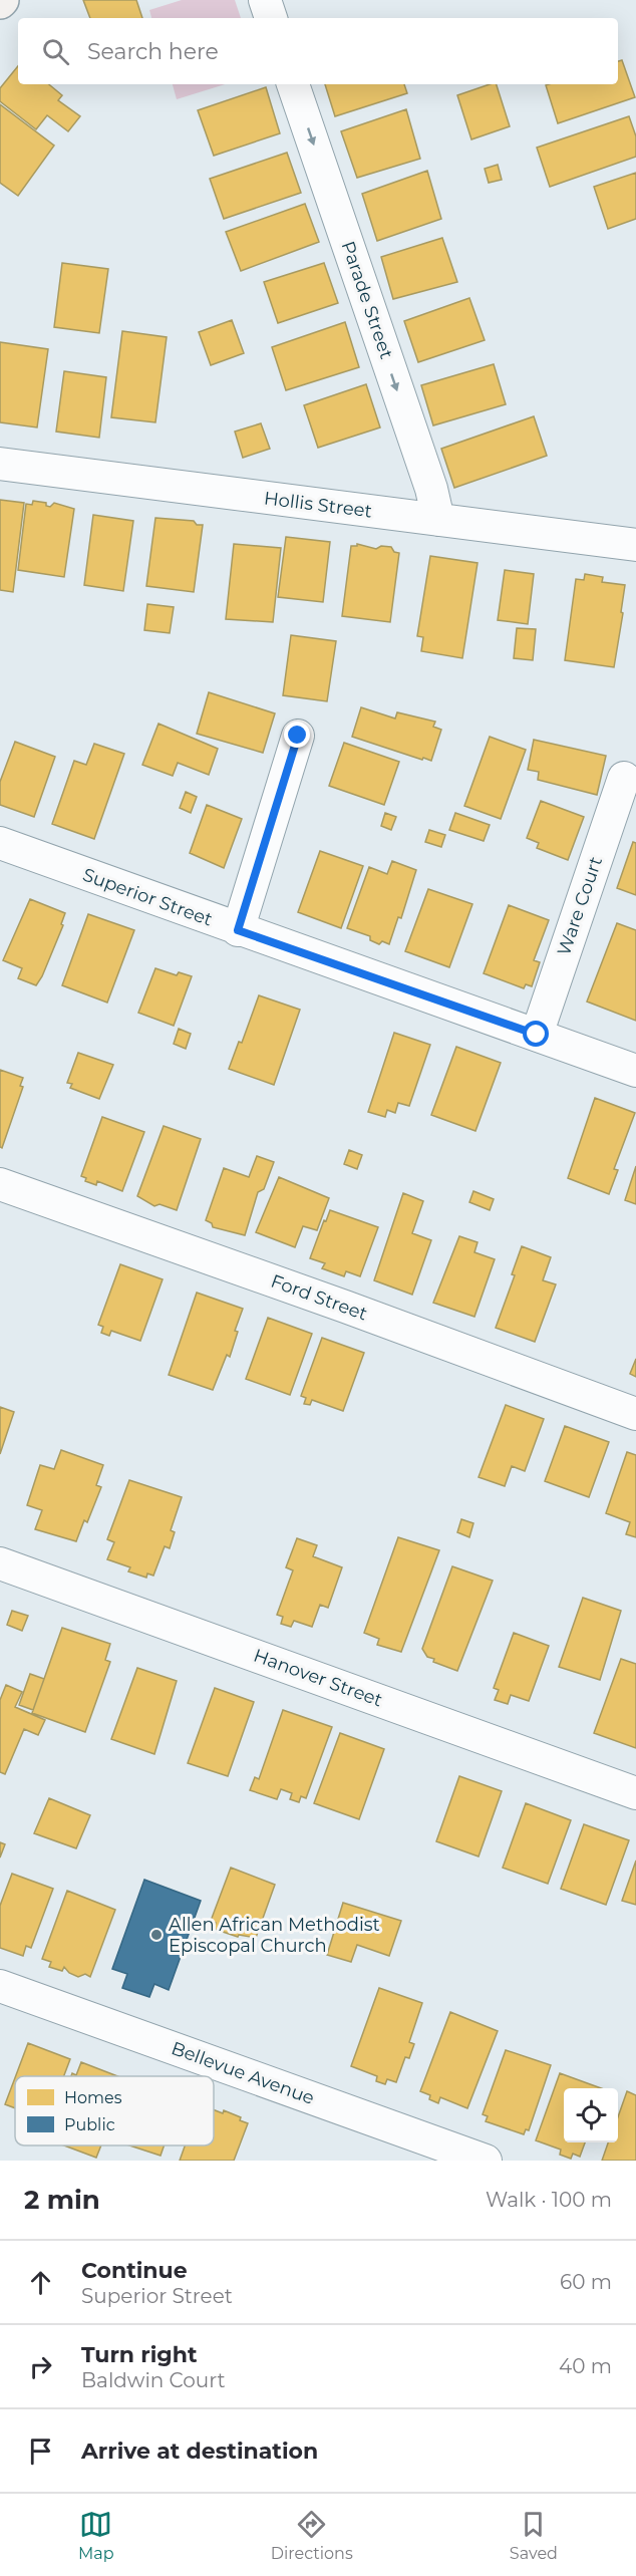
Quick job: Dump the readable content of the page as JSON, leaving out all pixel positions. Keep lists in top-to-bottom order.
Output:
{
  "streets": {
    "street": [
      "Parade Street",
      "Hollis Street",
      "Superior Street",
      "Ware Court",
      "Ford Street",
      "Hanover Street",
      "Bellevue Avenue"
    ]
  },
  "crossings": [
    ["Parade Street", "Hollis Street"],
    ["Superior Street", "Ware Court"]
  ],
  "one_way": ["Parade Street"],
  "places": ["Allen African Methodist Episcopal Church"],
  "legend": ["Homes", "Public"],
  "page": {
    "search": "Search here",
    "heading": ["2 min", "Walk · 100 m"],
    "list": [
      ["Continue", "Superior Street", "60 m"],
      ["Turn right", "Baldwin Court", "40 m"],
      "Arrive at destination"
    ],
    "nav": ["Map", "Directions", "Saved"]
  }
}
